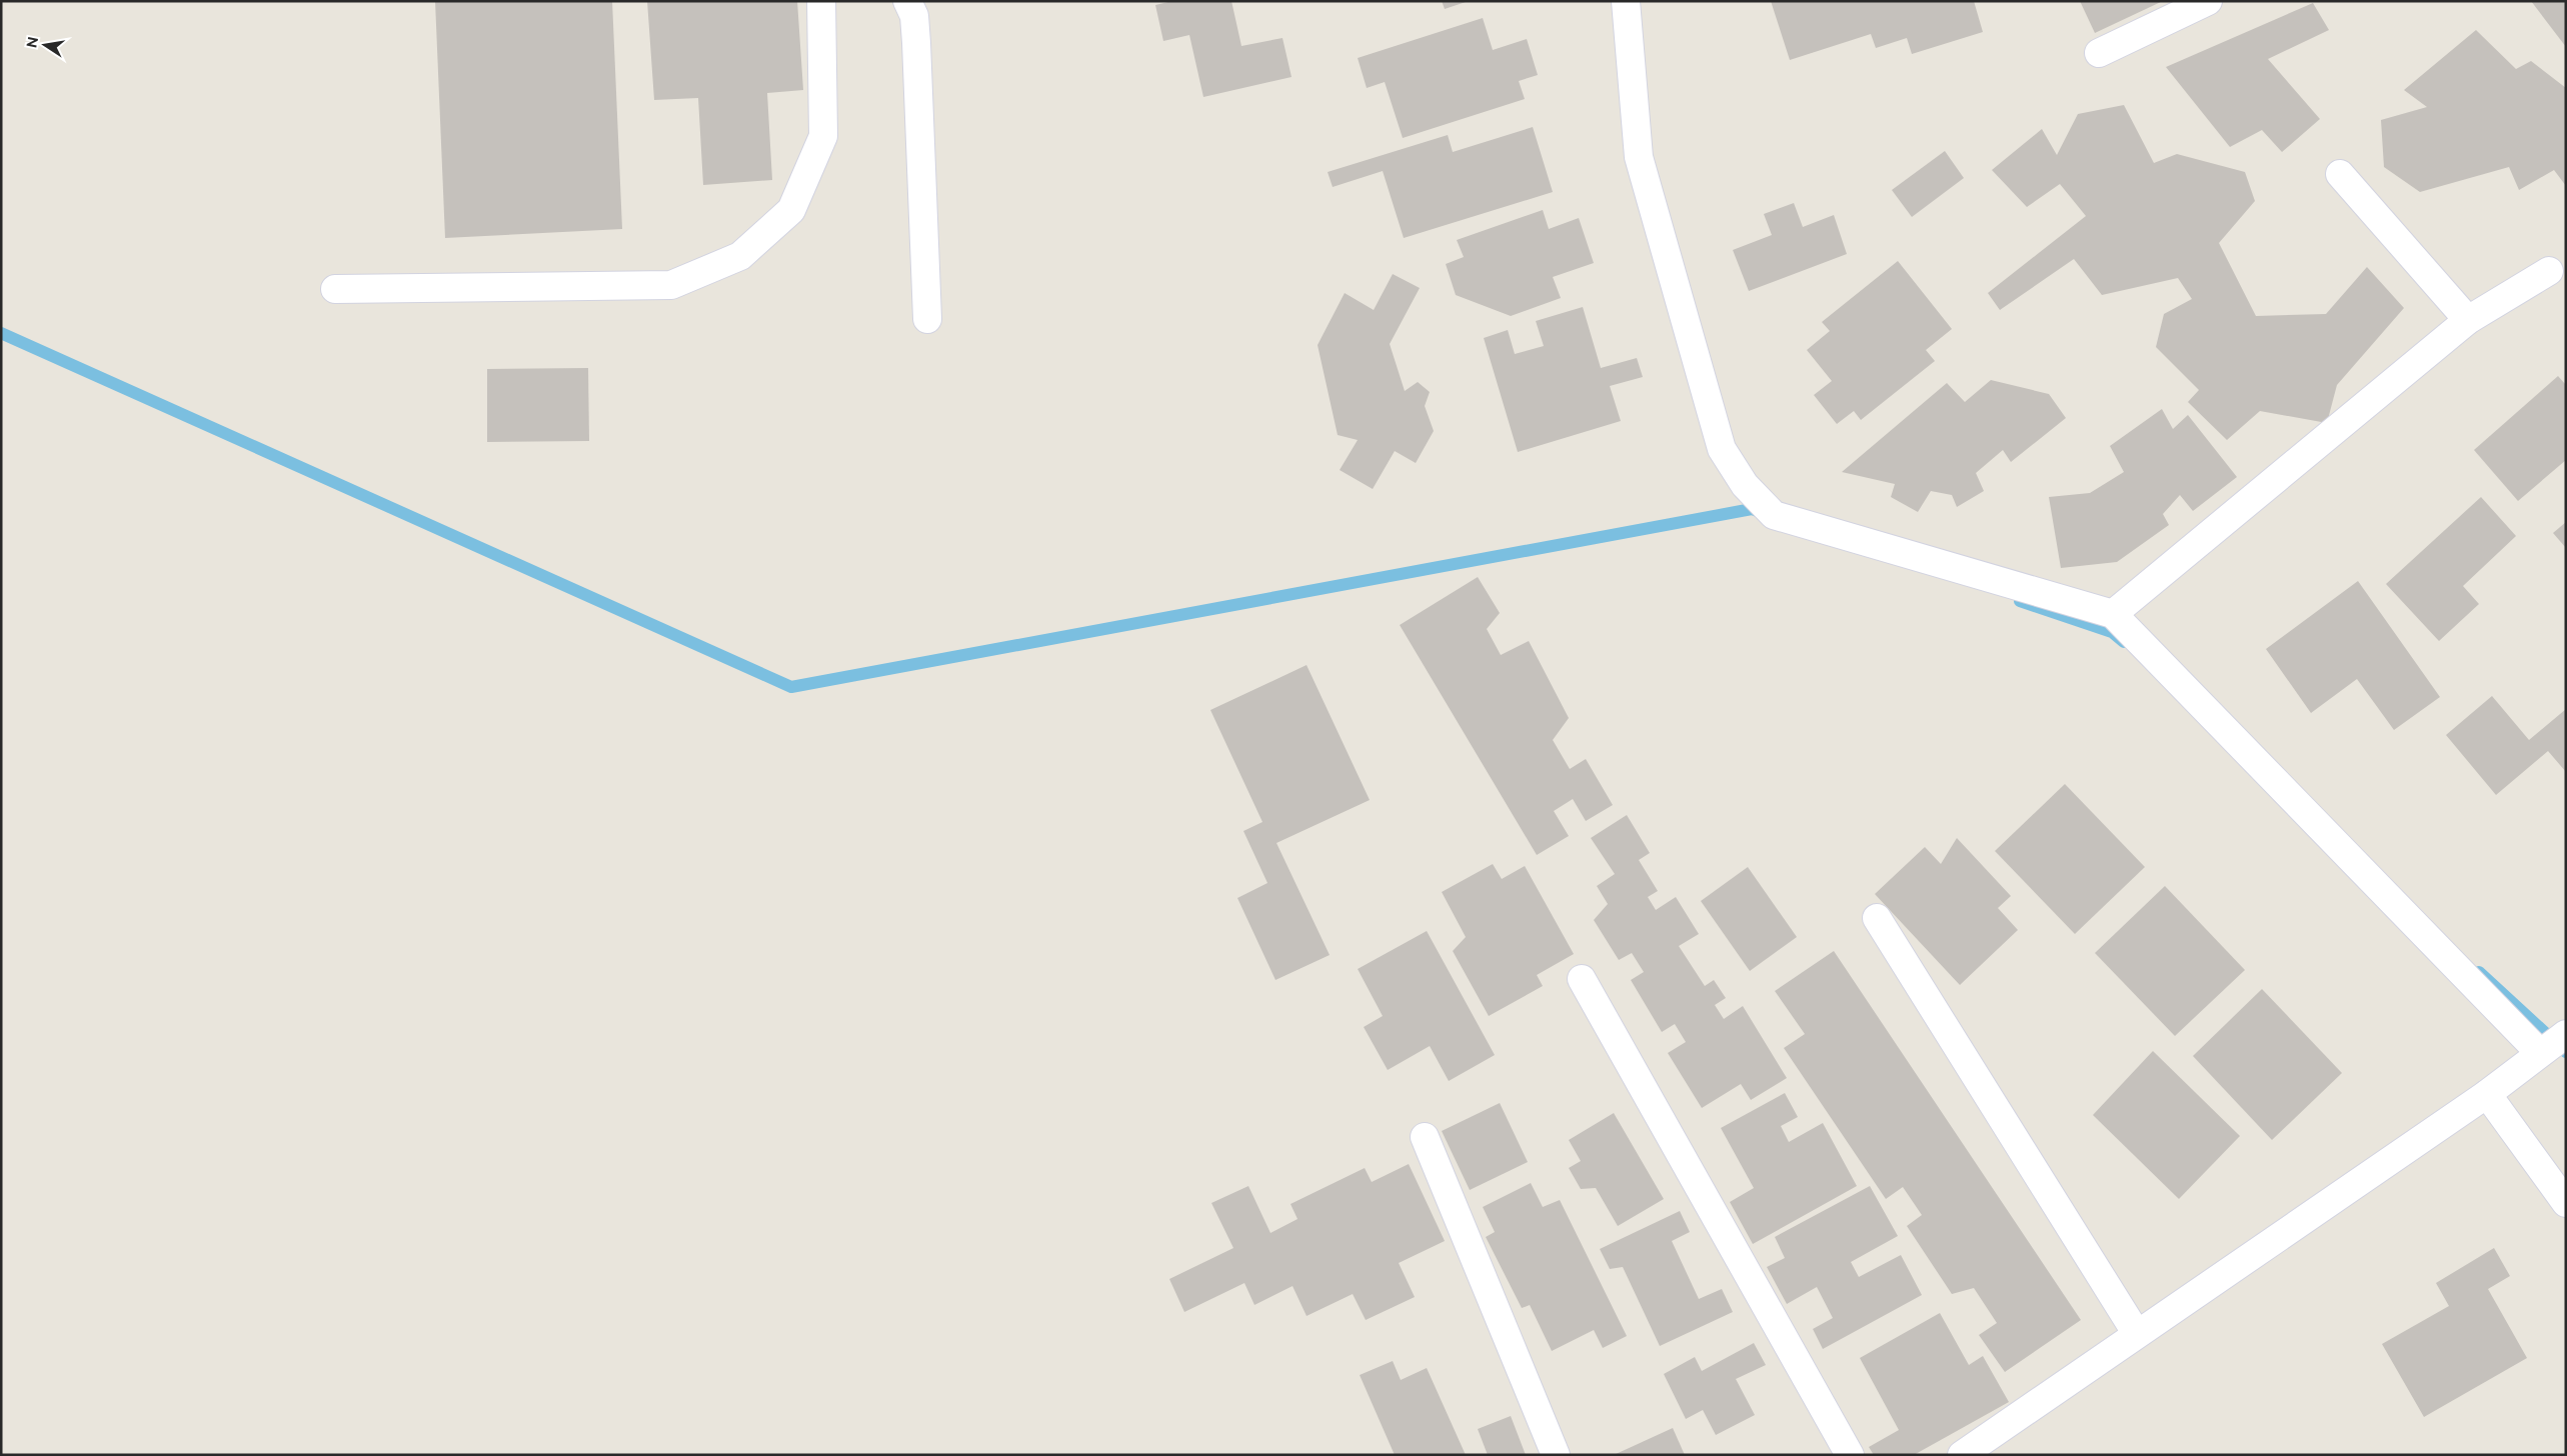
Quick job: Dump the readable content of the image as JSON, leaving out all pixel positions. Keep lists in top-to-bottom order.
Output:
{
  "north": "left"
}
